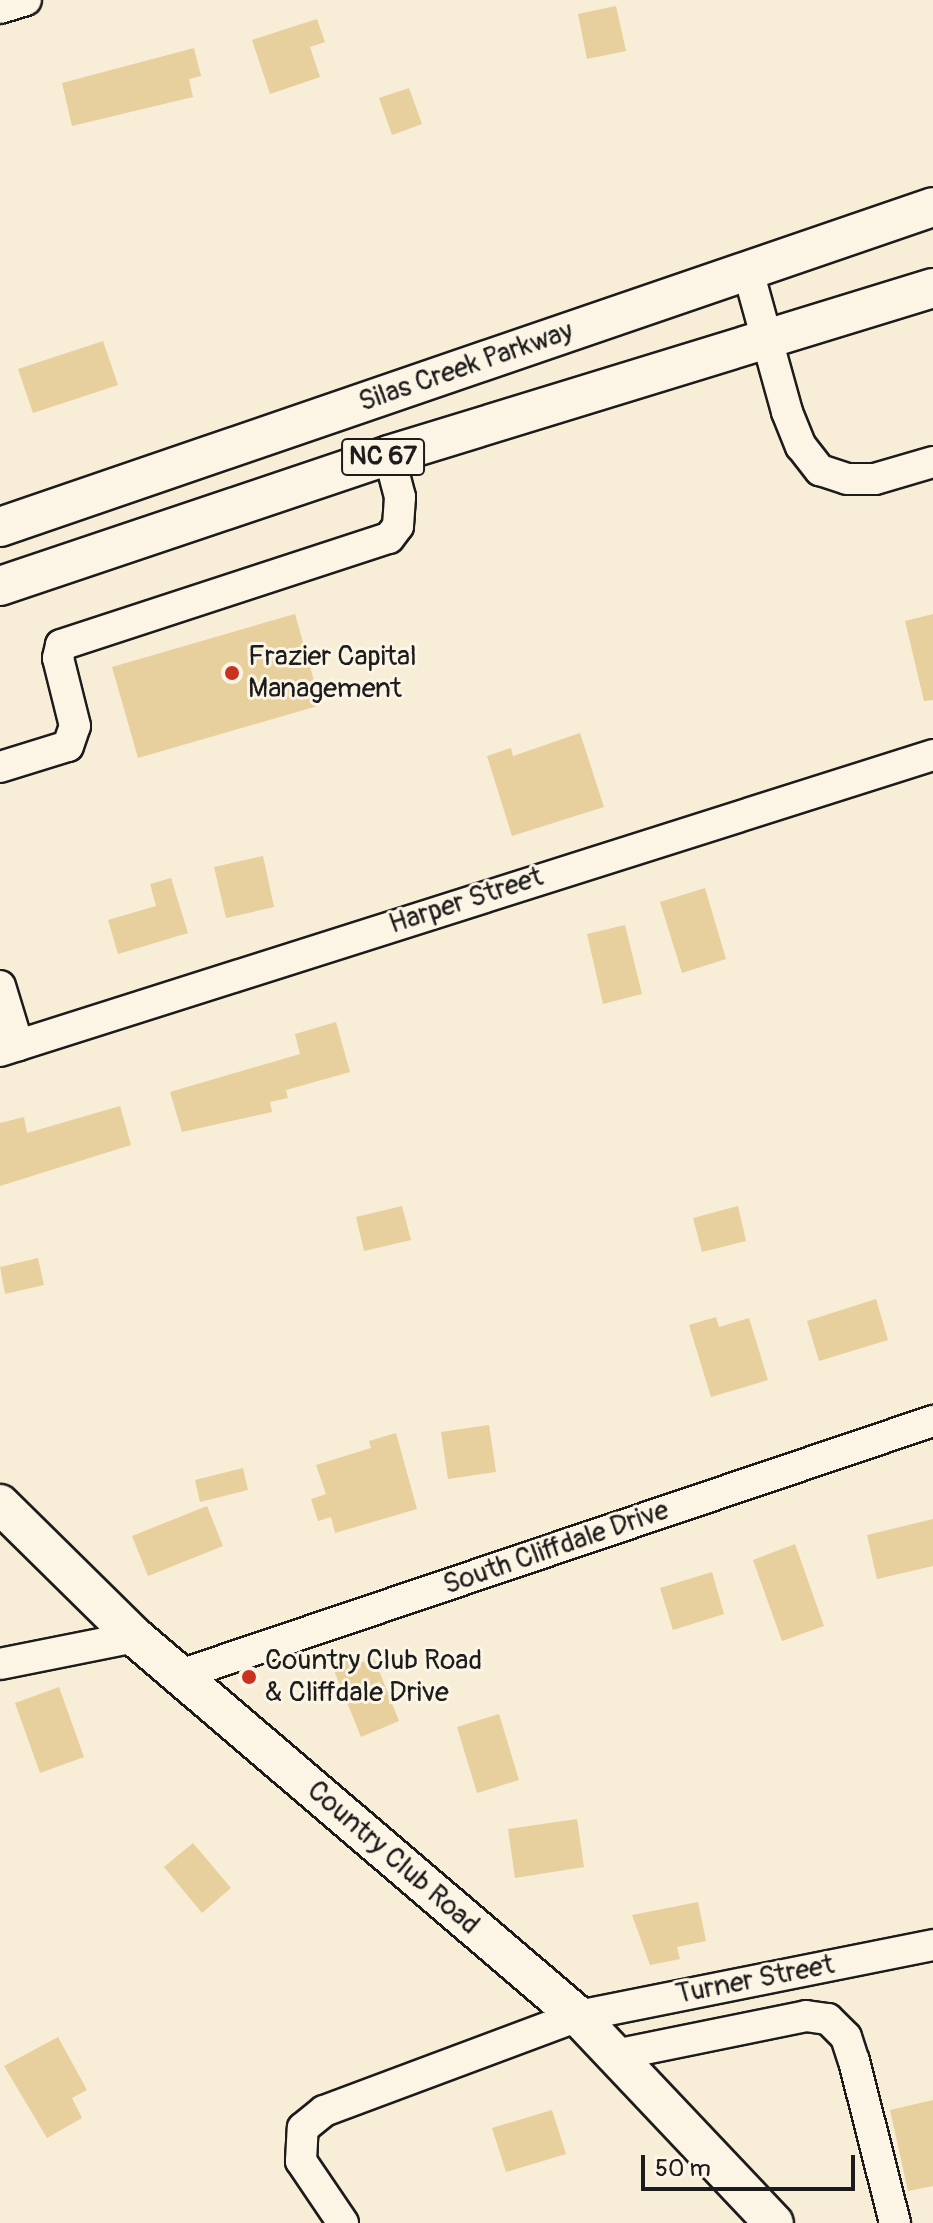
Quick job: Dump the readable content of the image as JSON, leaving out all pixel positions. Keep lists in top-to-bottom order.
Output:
{
  "streets": {
    "main road": ["Silas Creek Parkway", "NC 67", "Country Club Road"],
    "street": ["Harper Street", "South Cliffdale Drive", "Turner Street"]
  },
  "crossings": [
    ["South Cliffdale Drive", "Country Club Road"],
    ["Country Club Road", "Turner Street"]
  ],
  "places": ["Frazier Capital Management", "Country Club Road & Cliffdale Drive"],
  "scale_bar": "50 m"
}
